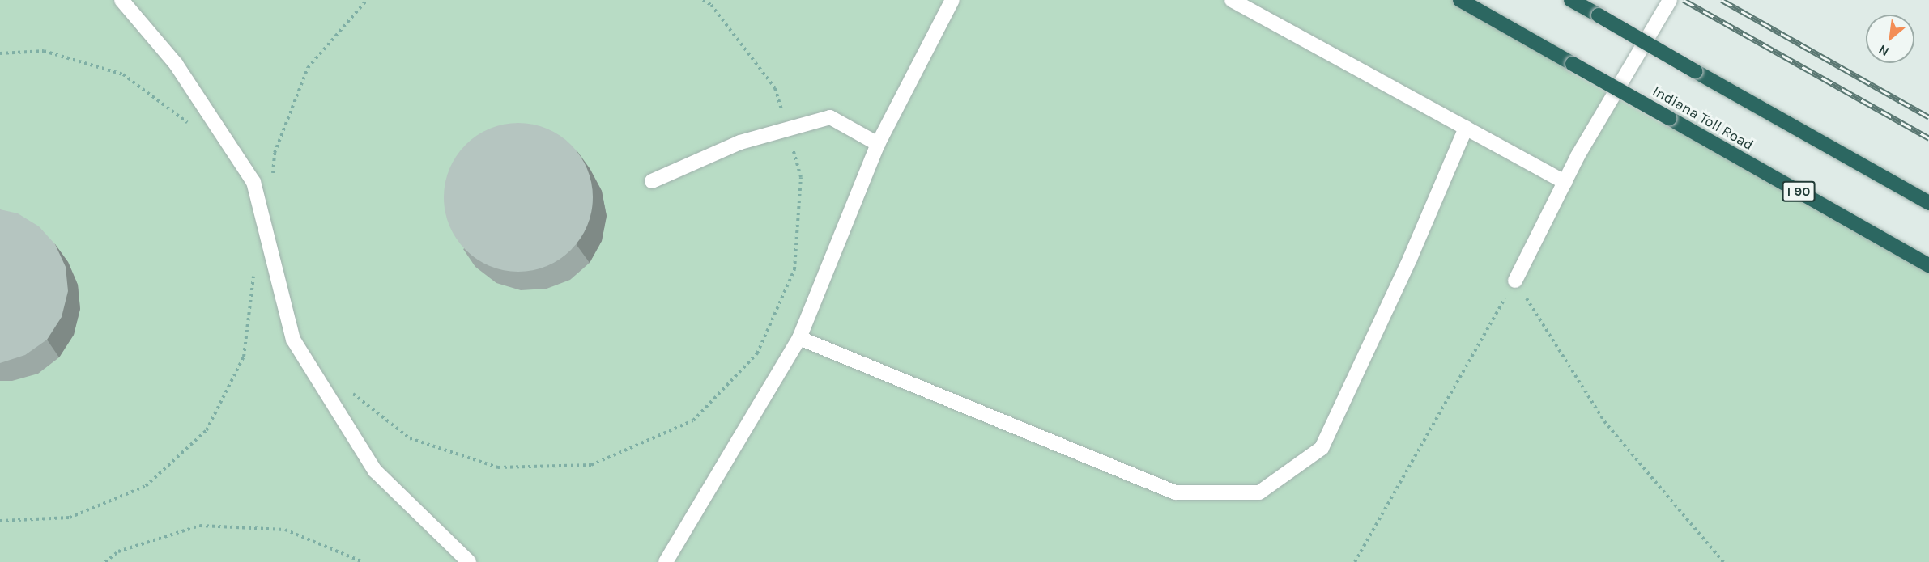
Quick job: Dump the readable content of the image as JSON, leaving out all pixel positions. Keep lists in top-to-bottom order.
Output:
{
  "streets": {
    "highway": ["Indiana Toll Road", "I 90"]
  },
  "north": "bottom left"
}
